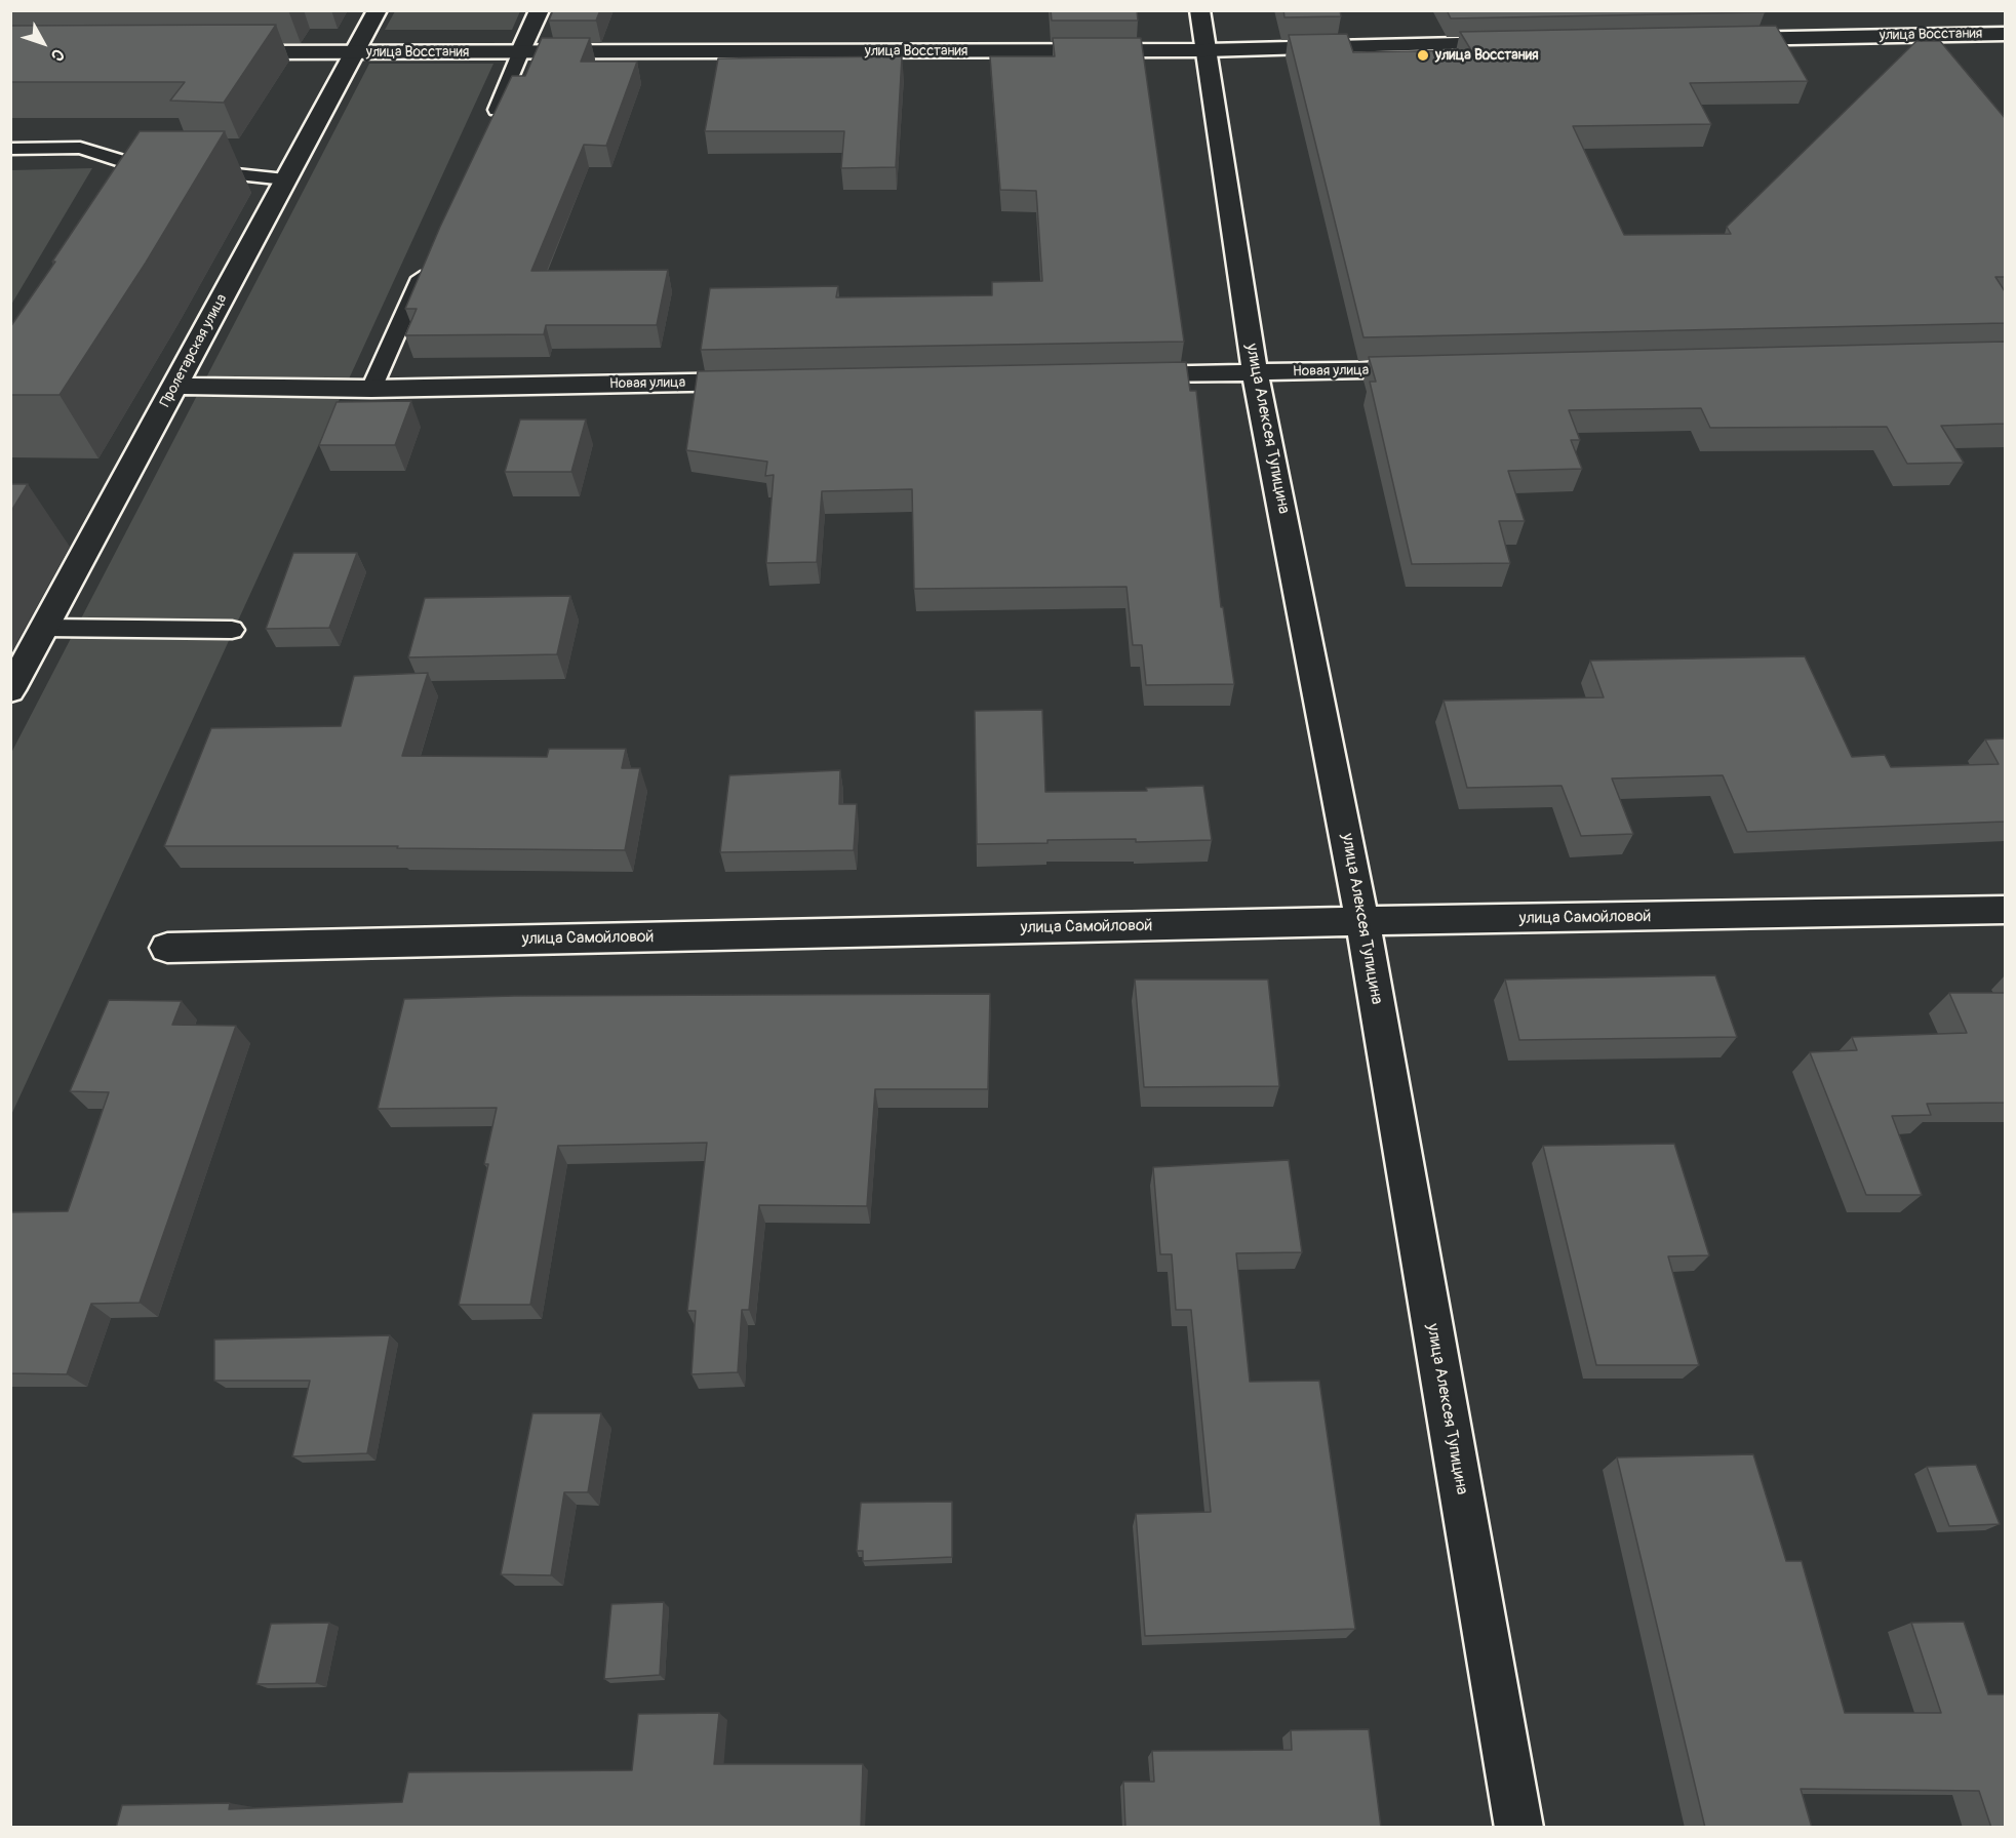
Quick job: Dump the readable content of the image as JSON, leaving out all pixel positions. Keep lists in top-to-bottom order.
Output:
{
  "streets": {
    "street": [
      "улица Восстания",
      "Пролетарская улица",
      "Новая улица",
      "улица Алексея Тупицина",
      "улица Самойловой"
    ]
  },
  "crossings": [
    ["улица Восстания", "Пролетарская улица"],
    ["улица Восстания", "улица Алексея Тупицина"],
    ["Пролетарская улица", "Новая улица"],
    ["Новая улица", "улица Алексея Тупицина"],
    ["улица Алексея Тупицина", "улица Самойловой"]
  ],
  "places": ["улица Восстания"],
  "north": "bottom right"
}
